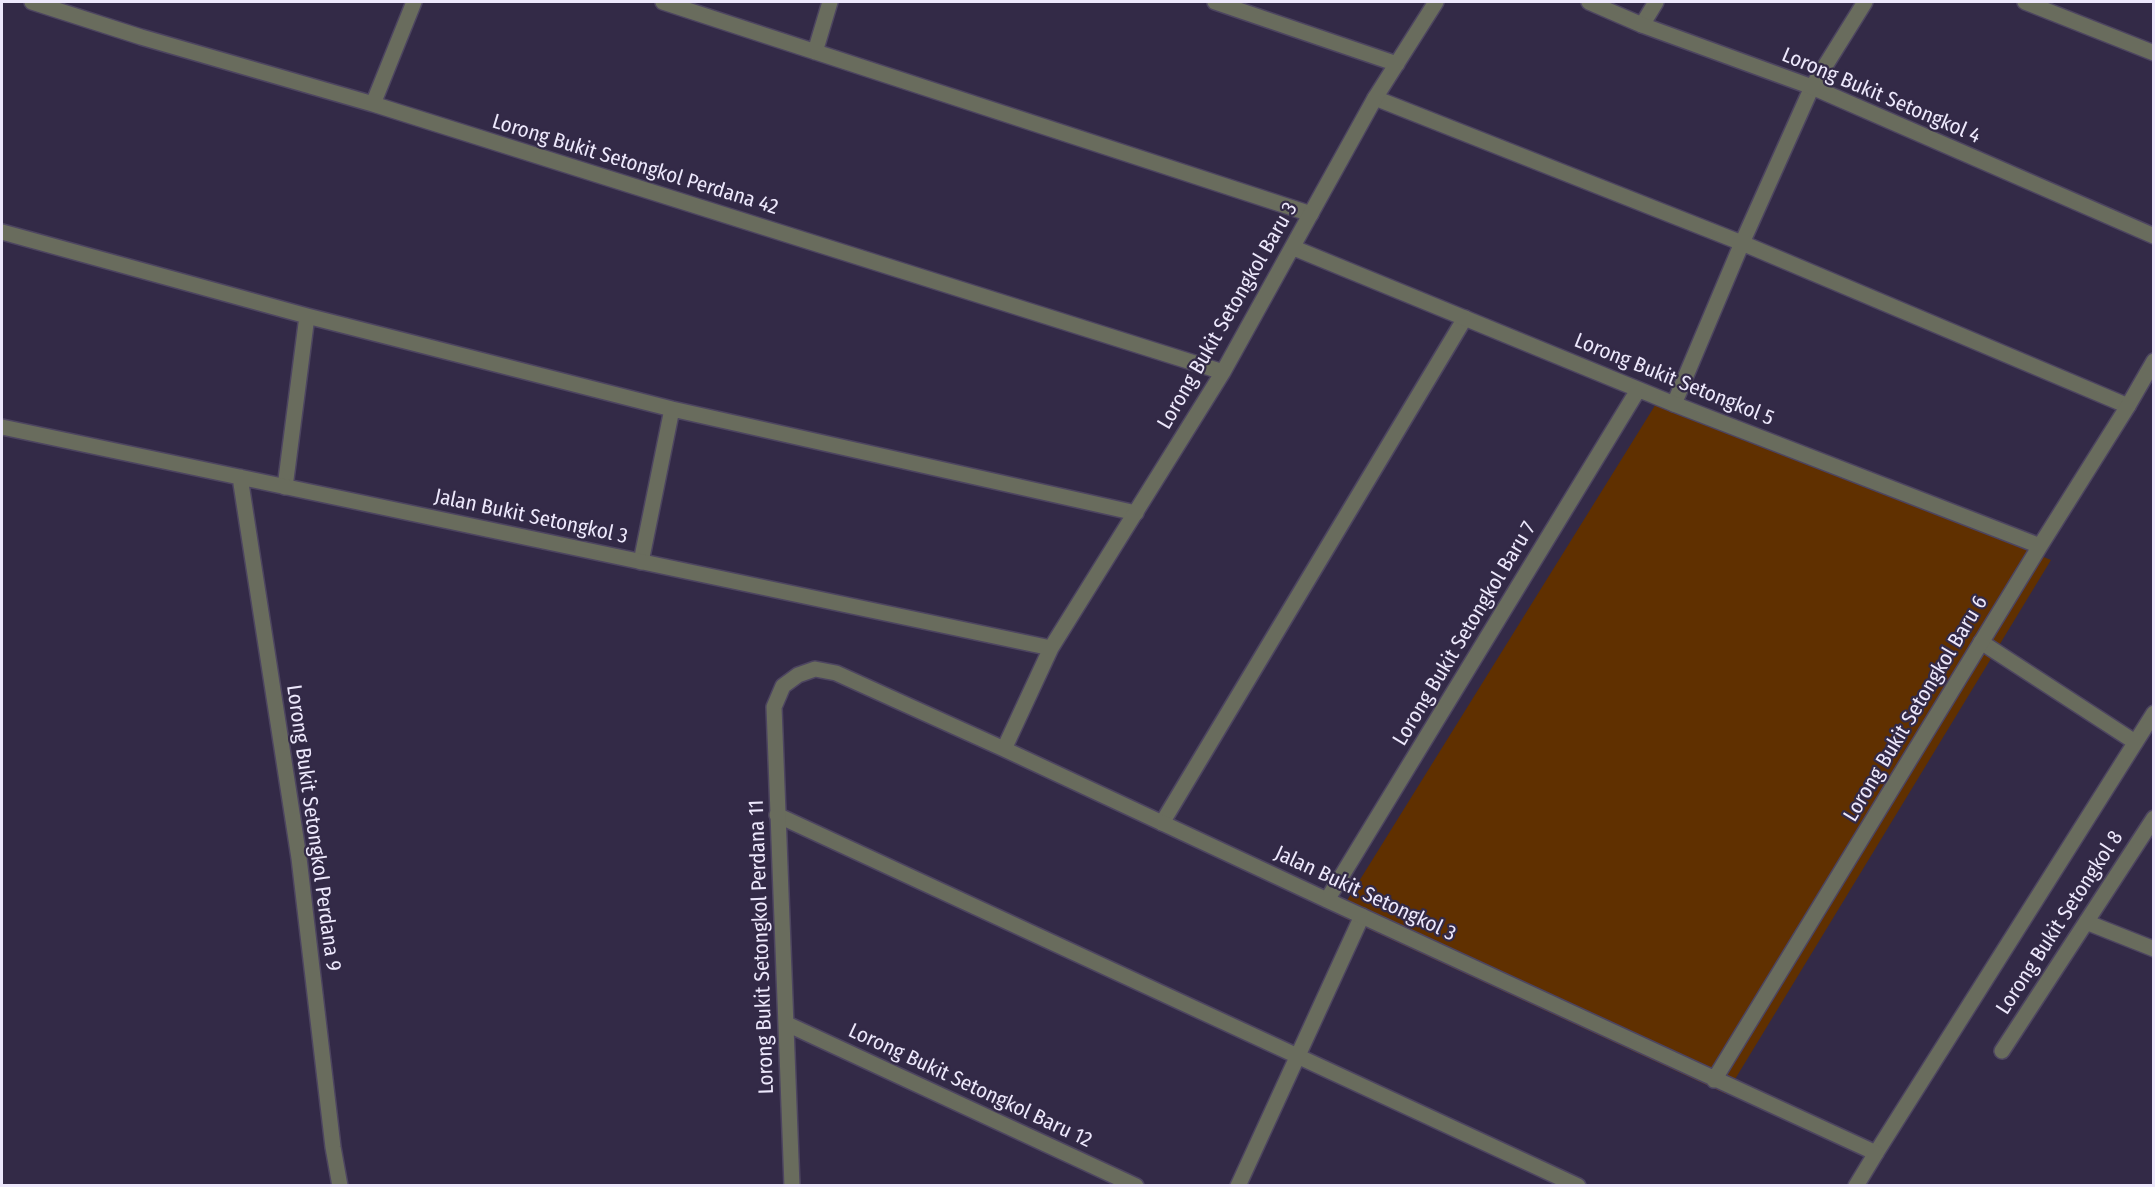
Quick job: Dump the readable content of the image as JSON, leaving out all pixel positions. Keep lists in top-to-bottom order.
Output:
{
  "streets": {
    "street": [
      "Lorong Bukit Setongkol 4",
      "Lorong Bukit Setongkol Perdana 42",
      "Lorong Bukit Setongkol Baru 3",
      "Lorong Bukit Setongkol 5",
      "Jalan Bukit Setongkol 3",
      "Lorong Bukit Setongkol Baru 7",
      "Lorong Bukit Setongkol Baru 6",
      "Lorong Bukit Setongkol Perdana 9",
      "Lorong Bukit Setongkol 8",
      "Lorong Bukit Setongkol Perdana 11",
      "Lorong Bukit Setongkol Baru 12"
    ]
  },
  "crossings": [
    ["Lorong Bukit Setongkol Perdana 42", "Lorong Bukit Setongkol Baru 3"],
    ["Lorong Bukit Setongkol Baru 3", "Lorong Bukit Setongkol 5"],
    ["Lorong Bukit Setongkol Baru 3", "Jalan Bukit Setongkol 3"],
    ["Lorong Bukit Setongkol 5", "Lorong Bukit Setongkol Baru 7"],
    ["Lorong Bukit Setongkol 5", "Lorong Bukit Setongkol Baru 6"],
    ["Jalan Bukit Setongkol 3", "Lorong Bukit Setongkol Baru 7"],
    ["Jalan Bukit Setongkol 3", "Lorong Bukit Setongkol Baru 6"],
    ["Jalan Bukit Setongkol 3", "Lorong Bukit Setongkol Perdana 9"],
    ["Jalan Bukit Setongkol 3", "Lorong Bukit Setongkol Perdana 11"],
    ["Lorong Bukit Setongkol Perdana 11", "Lorong Bukit Setongkol Baru 12"]
  ]
}
